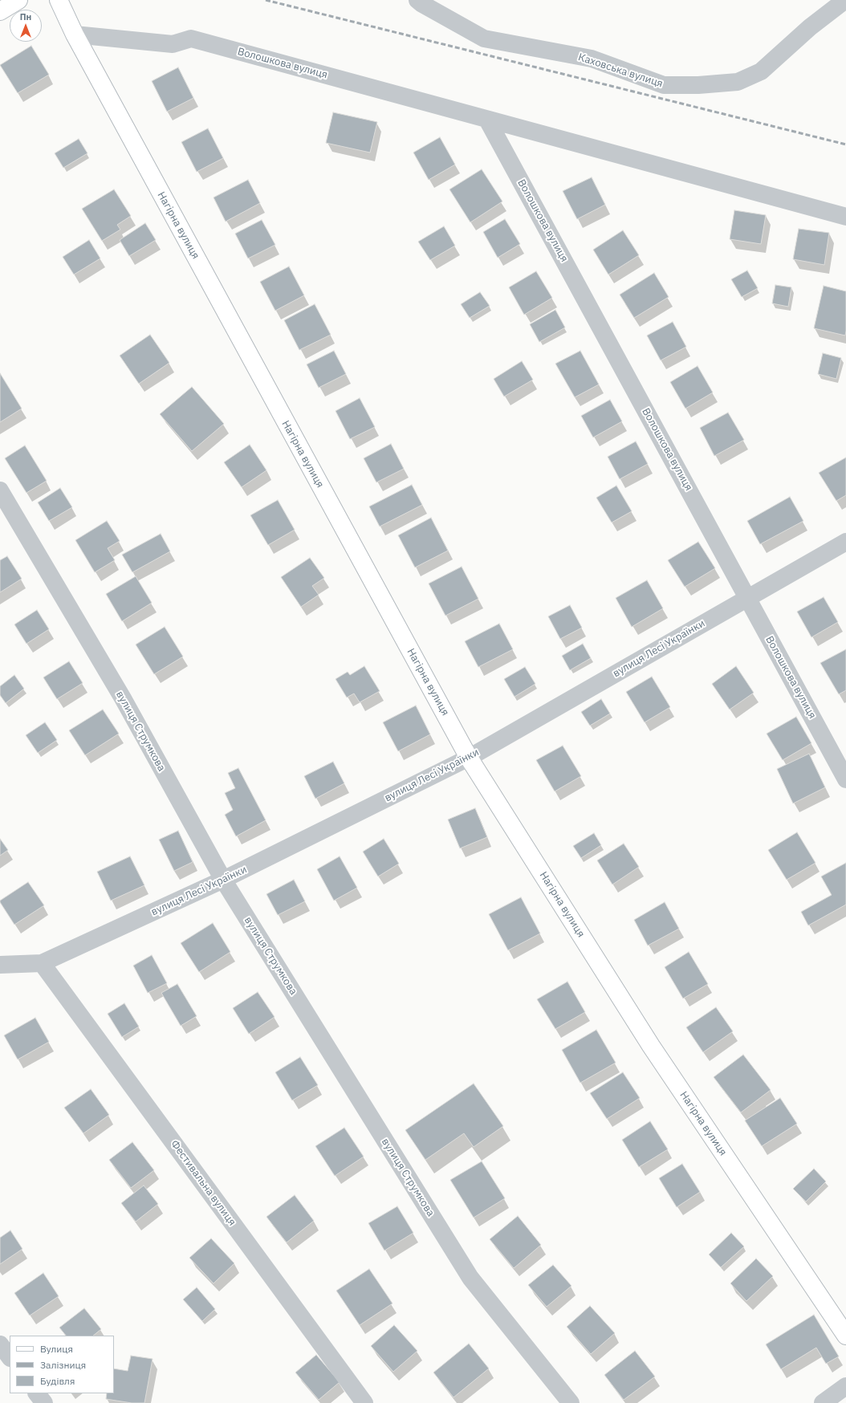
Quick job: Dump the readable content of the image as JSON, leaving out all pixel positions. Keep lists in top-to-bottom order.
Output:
{
  "streets": {
    "street": [
      "Волошкова вулиця",
      "Каховська вулиця",
      "Нагірна вулиця",
      "вулиця Лесі Українки",
      "вулиця Струмкова",
      "Фестивальна вулиця"
    ]
  },
  "crossings": [
    ["Волошкова вулиця", "Нагірна вулиця"],
    ["Волошкова вулиця", "вулиця Лесі Українки"],
    ["Нагірна вулиця", "вулиця Лесі Українки"],
    ["вулиця Лесі Українки", "вулиця Струмкова"],
    ["вулиця Лесі Українки", "Фестивальна вулиця"]
  ],
  "legend": ["Вулиця", "Залізниця", "Будівля"],
  "north": "top"
}
